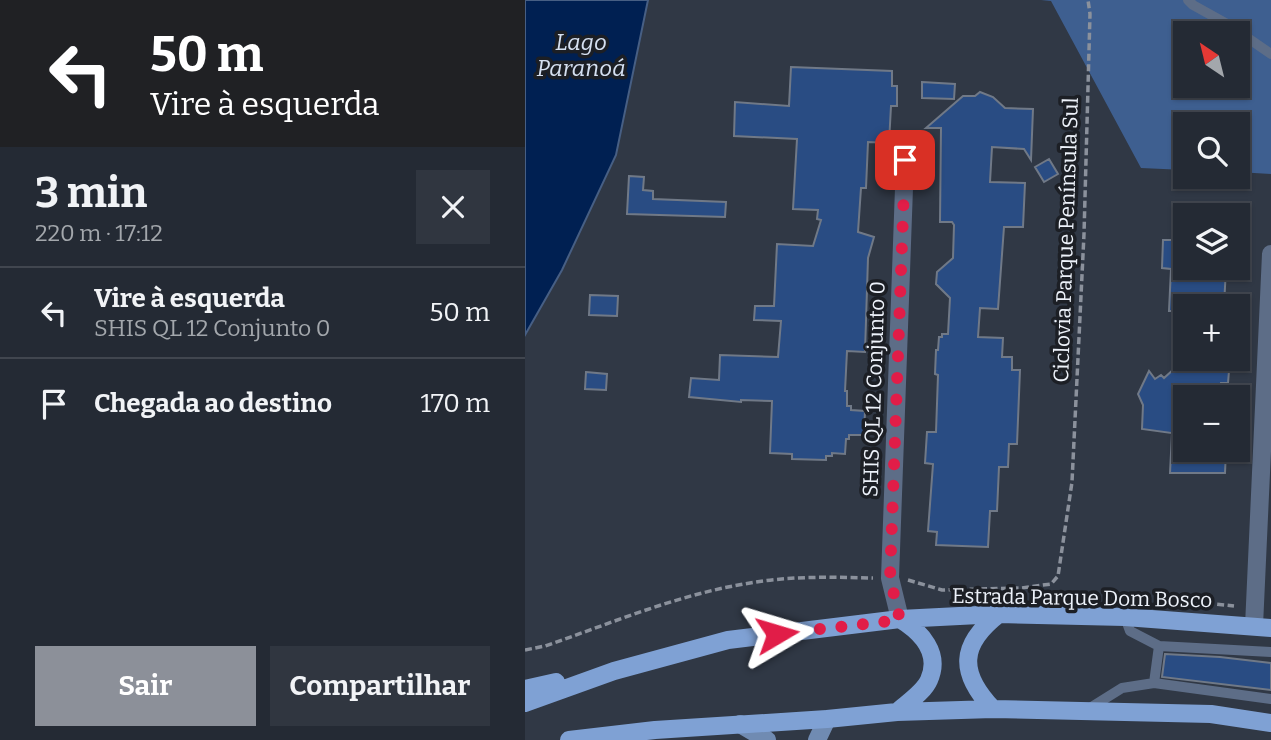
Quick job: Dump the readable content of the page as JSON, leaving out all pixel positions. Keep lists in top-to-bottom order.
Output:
{
  "streets": {
    "main road": ["Estrada Parque Dom Bosco"],
    "street": ["SHIS QL 12 Conjunto 0"],
    "path": ["Ciclovia Parque Península Sul"]
  },
  "crossings": [
    ["Ciclovia Parque Península Sul", "SHIS QL 12 Conjunto 0"],
    ["SHIS QL 12 Conjunto 0", "Estrada Parque Dom Bosco"]
  ],
  "water": ["Lago Paranoá"],
  "north": "top left",
  "page": {
    "turn": ["50 m", "Vire à esquerda"],
    "map_buttons": ["+", "−"],
    "heading": ["3 min", "220 m · 17:12"],
    "list": [
      {
        "name": "Vire à esquerda",
        "note": "SHIS QL 12 Conjunto 0",
        "value": "50 m"
      },
      {
        "name": "Chegada ao destino",
        "value": "170 m"
      }
    ],
    "buttons": ["Sair", "Compartilhar"]
  }
}
